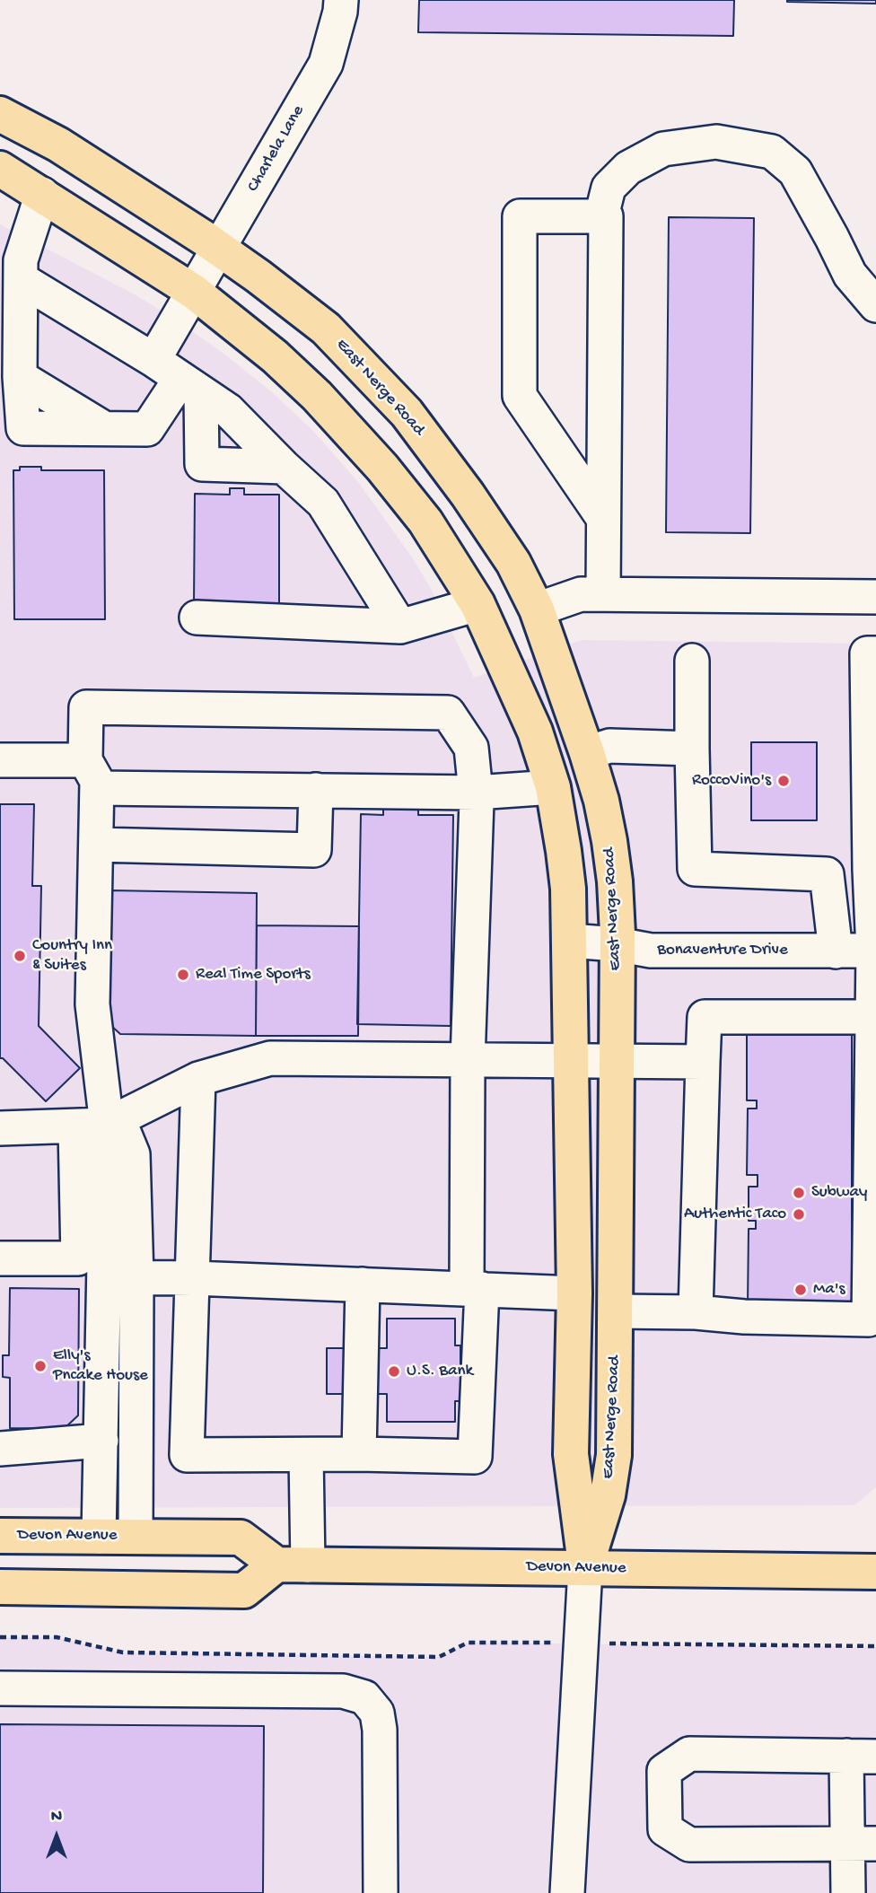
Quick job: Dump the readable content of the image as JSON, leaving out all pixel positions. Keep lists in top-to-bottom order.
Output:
{
  "streets": {
    "main road": ["East Nerge Road", "Devon Avenue"],
    "street": ["Charlela Lane", "Bonaventure Drive"]
  },
  "crossings": [
    ["Charlela Lane", "East Nerge Road"],
    ["East Nerge Road", "Bonaventure Drive"],
    ["East Nerge Road", "Devon Avenue"]
  ],
  "places": [
    "RoccoVino's",
    "Country Inn & Suites",
    "Real Time Sports",
    "Subway",
    "Authentic Taco",
    "Ma's",
    "Elly's Pncake House",
    "U.S. Bank"
  ],
  "north": "top"
}
